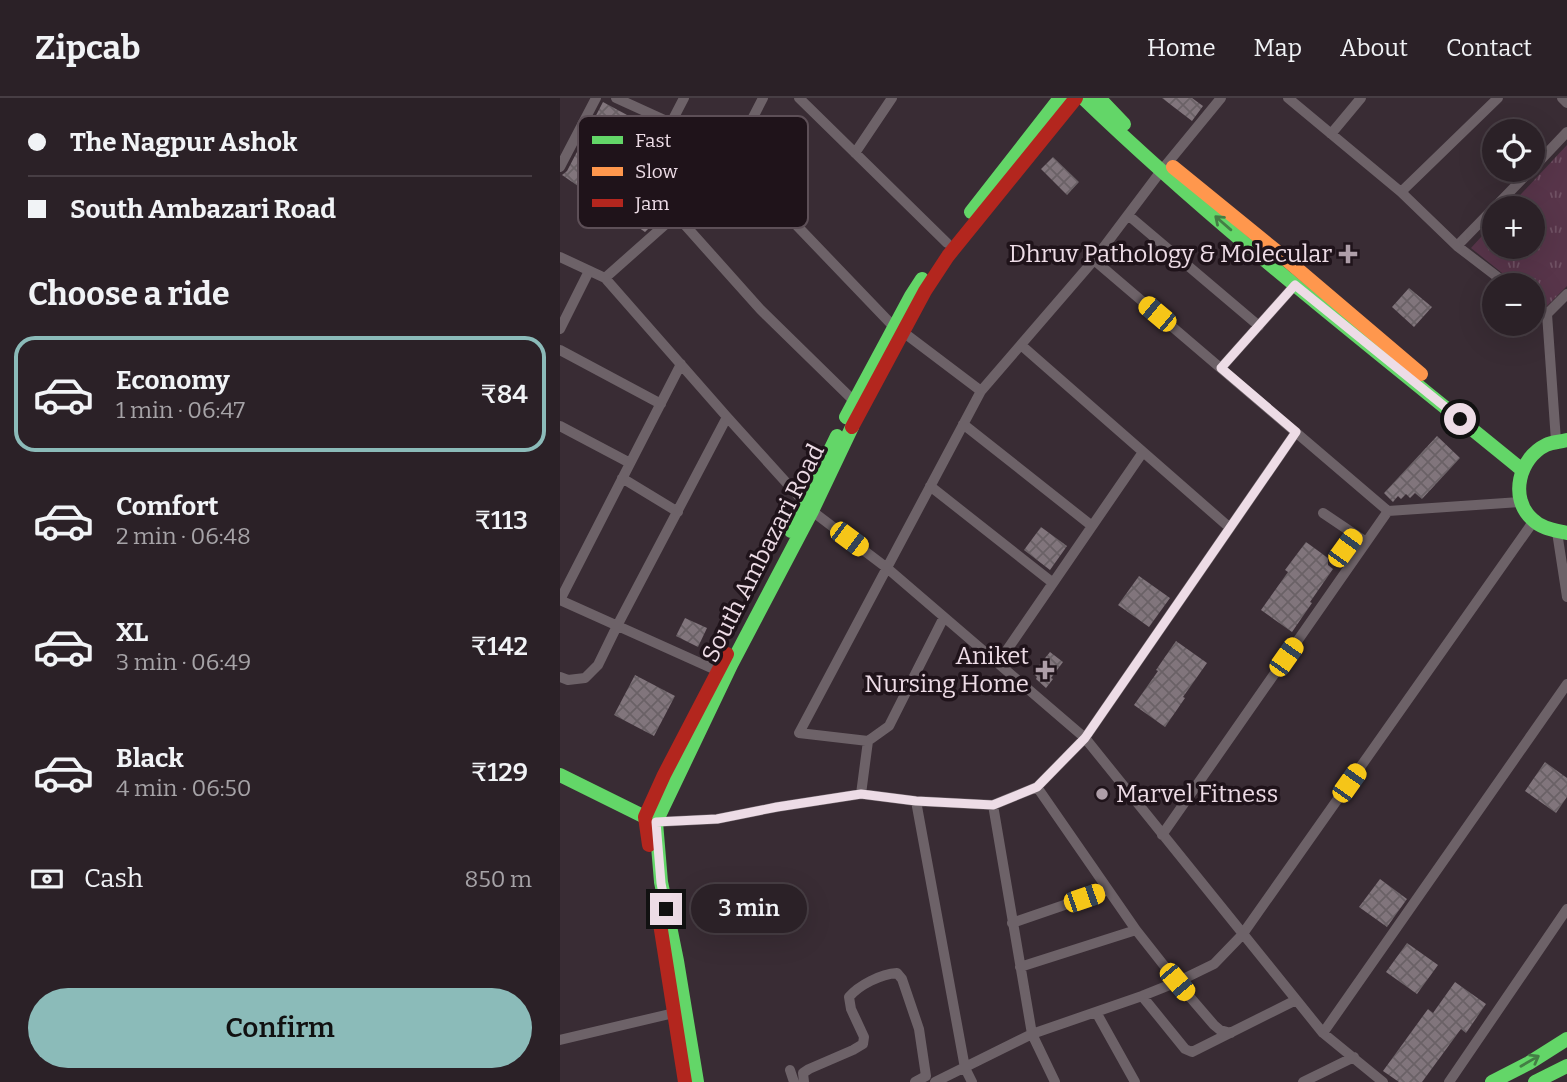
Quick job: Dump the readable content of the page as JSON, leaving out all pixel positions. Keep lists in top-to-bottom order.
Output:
{
  "streets": {
    "main road": ["South Ambazari Road"]
  },
  "places": {
    "health": ["Dhruv Pathology & Molecular", "Aniket Nursing Home"],
    "other": ["Marvel Fitness"]
  },
  "legend": ["Fast", "Slow", "Jam"],
  "page": {
    "header": "Zipcab",
    "nav": [
      "Home",
      "Map",
      "About",
      "Contact"
    ],
    "banner": ["The Nagpur Ashok", "South Ambazari Road"],
    "map_buttons": ["+", "−"],
    "heading": "Choose a ride",
    "list": [
      {
        "name": "Economy",
        "note": "1 min · 06:47",
        "value": "₹84"
      },
      {
        "name": "Comfort",
        "note": "2 min · 06:48",
        "value": "₹113"
      },
      {
        "name": "XL",
        "note": "3 min · 06:49",
        "value": "₹142"
      },
      {
        "name": "Black",
        "note": "4 min · 06:50",
        "value": "₹129"
      }
    ],
    "pay": ["Cash", "850 m"],
    "bubble": "3 min",
    "buttons": "Confirm"
  }
}
